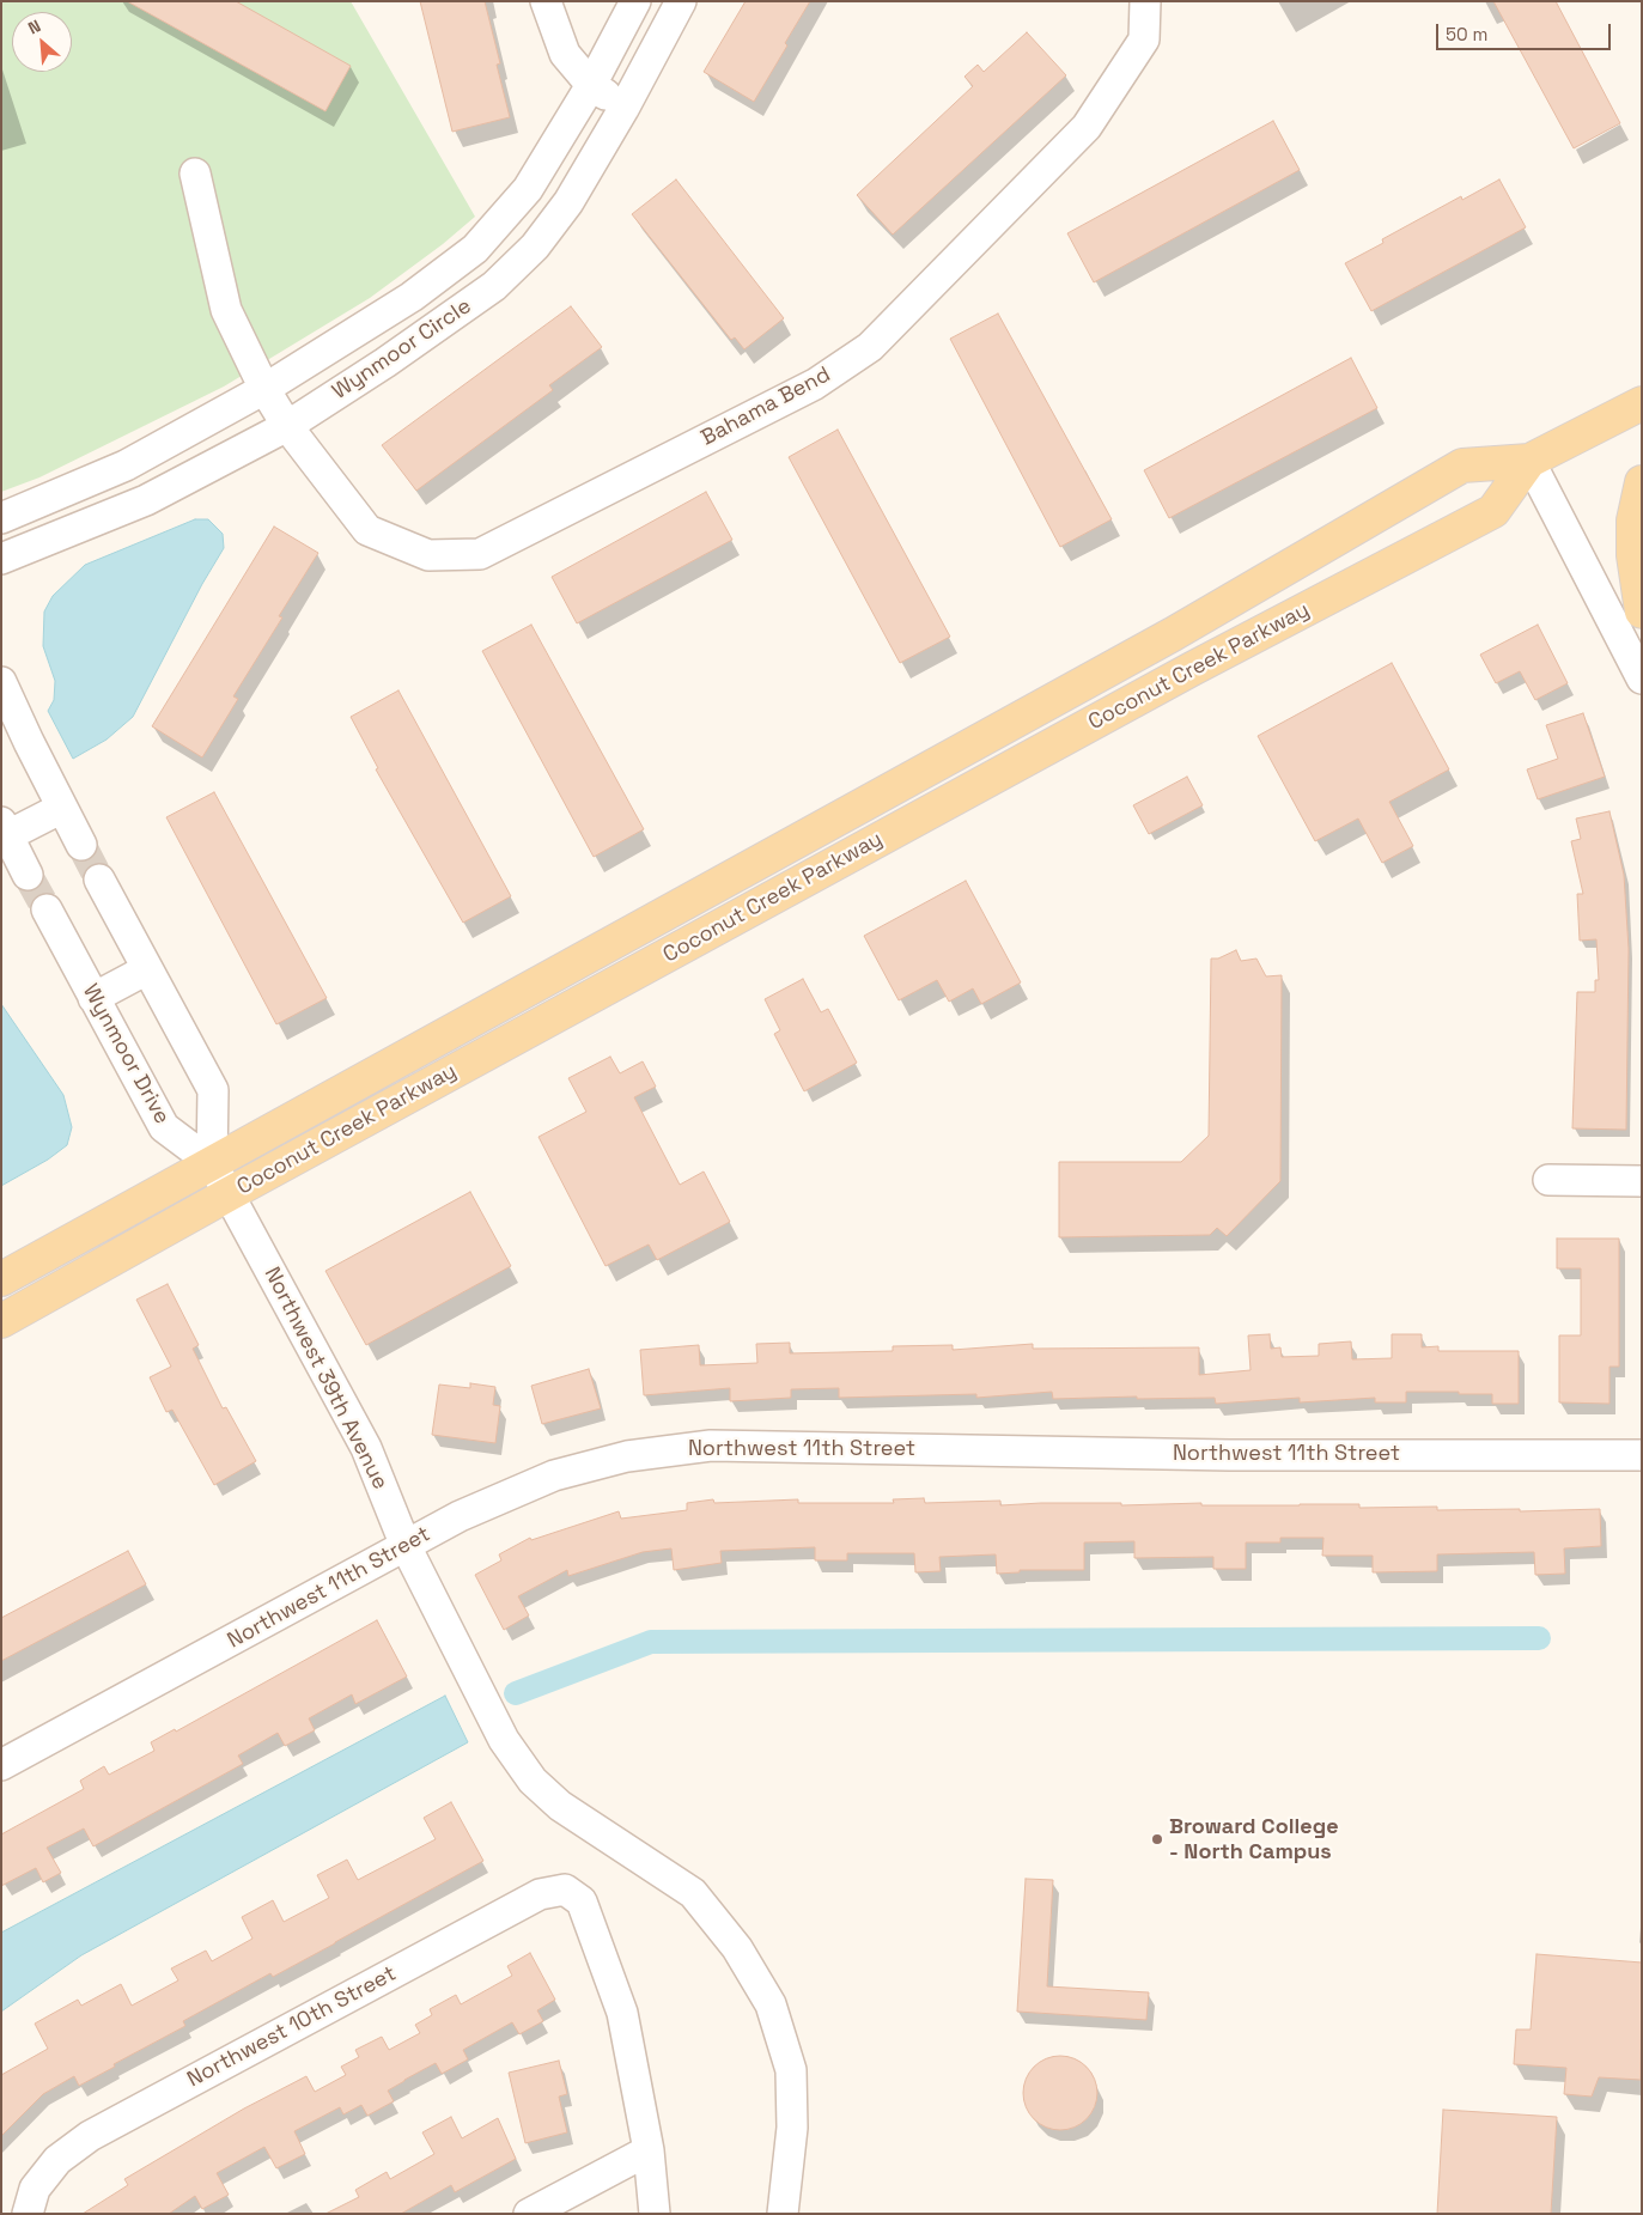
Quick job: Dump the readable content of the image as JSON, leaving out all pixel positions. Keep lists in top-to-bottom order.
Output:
{
  "streets": {
    "main road": ["Coconut Creek Parkway"],
    "street": [
      "Wynmoor Circle",
      "Bahama Bend",
      "Wynmoor Drive",
      "Northwest 39th Avenue",
      "Northwest 11th Street",
      "Northwest 10th Street"
    ]
  },
  "crossings": [
    ["Wynmoor Circle", "Bahama Bend"],
    ["Coconut Creek Parkway", "Wynmoor Drive"],
    ["Coconut Creek Parkway", "Northwest 39th Avenue"],
    ["Wynmoor Drive", "Northwest 39th Avenue"],
    ["Northwest 39th Avenue", "Northwest 11th Street"]
  ],
  "places": ["Broward College - North Campus"],
  "scale_bar": "50 m",
  "north": "top left"
}
